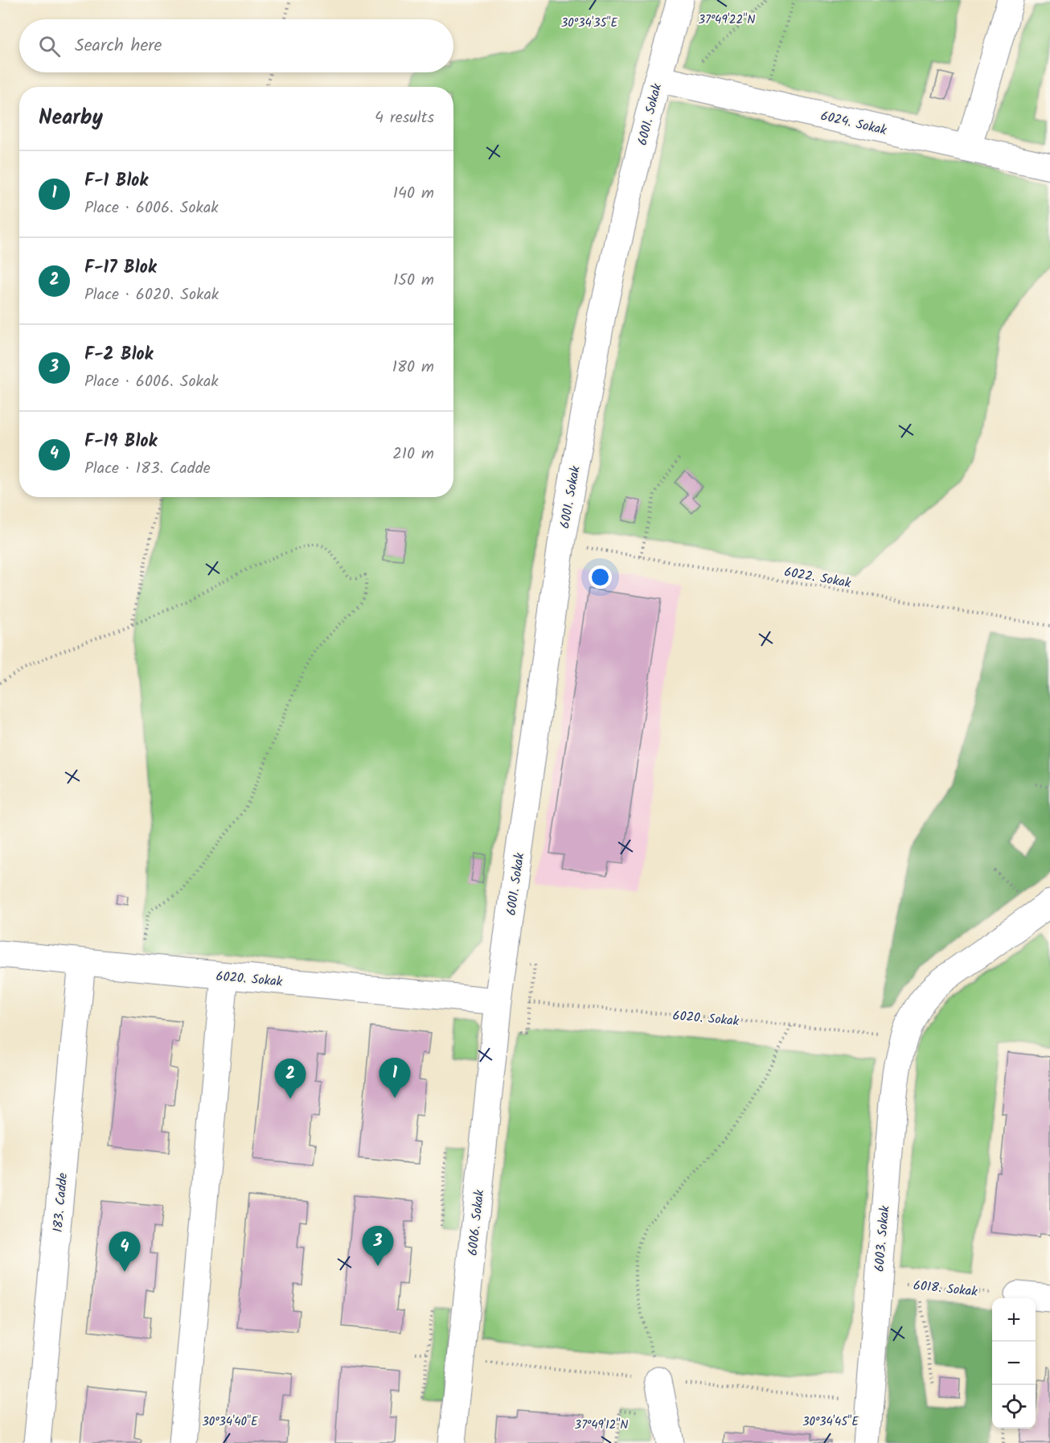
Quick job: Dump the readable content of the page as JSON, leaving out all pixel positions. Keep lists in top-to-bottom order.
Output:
{
  "streets": {
    "street": [
      "6001. Sokak",
      "6024. Sokak",
      "6020. Sokak",
      "183. Cadde",
      "6006. Sokak",
      "6003. Sokak"
    ],
    "path": ["6022. Sokak", "6018. Sokak"]
  },
  "crossings": [
    ["6001. Sokak", "6024. Sokak"],
    ["6001. Sokak", "6020. Sokak"],
    ["6001. Sokak", "6006. Sokak"],
    ["6020. Sokak", "183. Cadde"],
    ["6020. Sokak", "6006. Sokak"],
    ["6020. Sokak", "6003. Sokak"]
  ],
  "page": {
    "search": "Search here",
    "heading": ["Nearby", "4 results"],
    "list": [
      {
        "mark": "1",
        "name": "F-1 Blok",
        "note": "Place · 6006. Sokak",
        "value": "140 m"
      },
      {
        "mark": "2",
        "name": "F-17 Blok",
        "note": "Place · 6020. Sokak",
        "value": "150 m"
      },
      {
        "mark": "3",
        "name": "F-2 Blok",
        "note": "Place · 6006. Sokak",
        "value": "180 m"
      },
      {
        "mark": "4",
        "name": "F-19 Blok",
        "note": "Place · 183. Cadde",
        "value": "210 m"
      }
    ],
    "pins": [
      "1",
      "2",
      "3",
      "4"
    ],
    "map_buttons": ["+", "−"]
  },
  "coordinates": [
    "37°49'22\"N",
    "30°34'35\"E",
    "30°34'40\"E",
    "30°34'45\"E",
    "37°49'12\"N"
  ]
}
